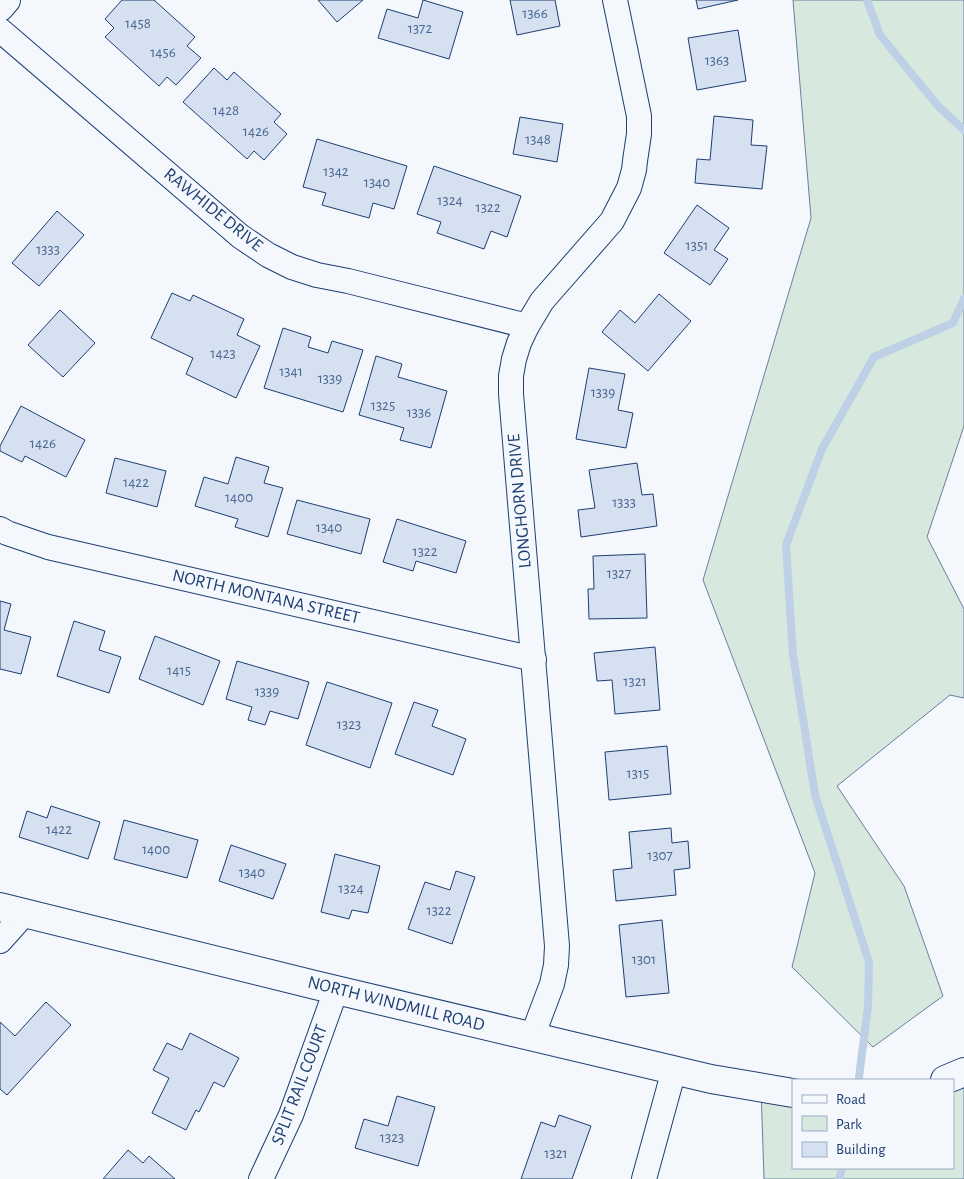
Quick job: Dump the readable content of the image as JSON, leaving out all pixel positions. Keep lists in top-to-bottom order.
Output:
{
  "streets": {
    "street": [
      "RAWHIDE DRIVE",
      "LONGHORN DRIVE",
      "NORTH MONTANA STREET",
      "NORTH WINDMILL ROAD",
      "SPLIT RAIL COURT"
    ]
  },
  "crossings": [
    ["RAWHIDE DRIVE", "LONGHORN DRIVE"],
    ["LONGHORN DRIVE", "NORTH MONTANA STREET"],
    ["LONGHORN DRIVE", "NORTH WINDMILL ROAD"],
    ["NORTH WINDMILL ROAD", "SPLIT RAIL COURT"]
  ],
  "house_numbers": [
    "1366",
    "1458",
    "1372",
    "1456",
    "1363",
    "1428",
    "1426",
    "1348",
    "1342",
    "1340",
    "1324",
    "1322",
    "1351",
    "1333",
    "1423",
    "1341",
    "1339",
    "1339",
    "1325",
    "1336",
    "1426",
    "1422",
    "1400",
    "1333",
    "1340",
    "1322",
    "1327",
    "1415",
    "1321",
    "1339",
    "1323",
    "1315",
    "1422",
    "1400",
    "1307",
    "1340",
    "1324",
    "1322",
    "1301",
    "1323",
    "1321"
  ],
  "legend": ["Road", "Park", "Building"]
}
